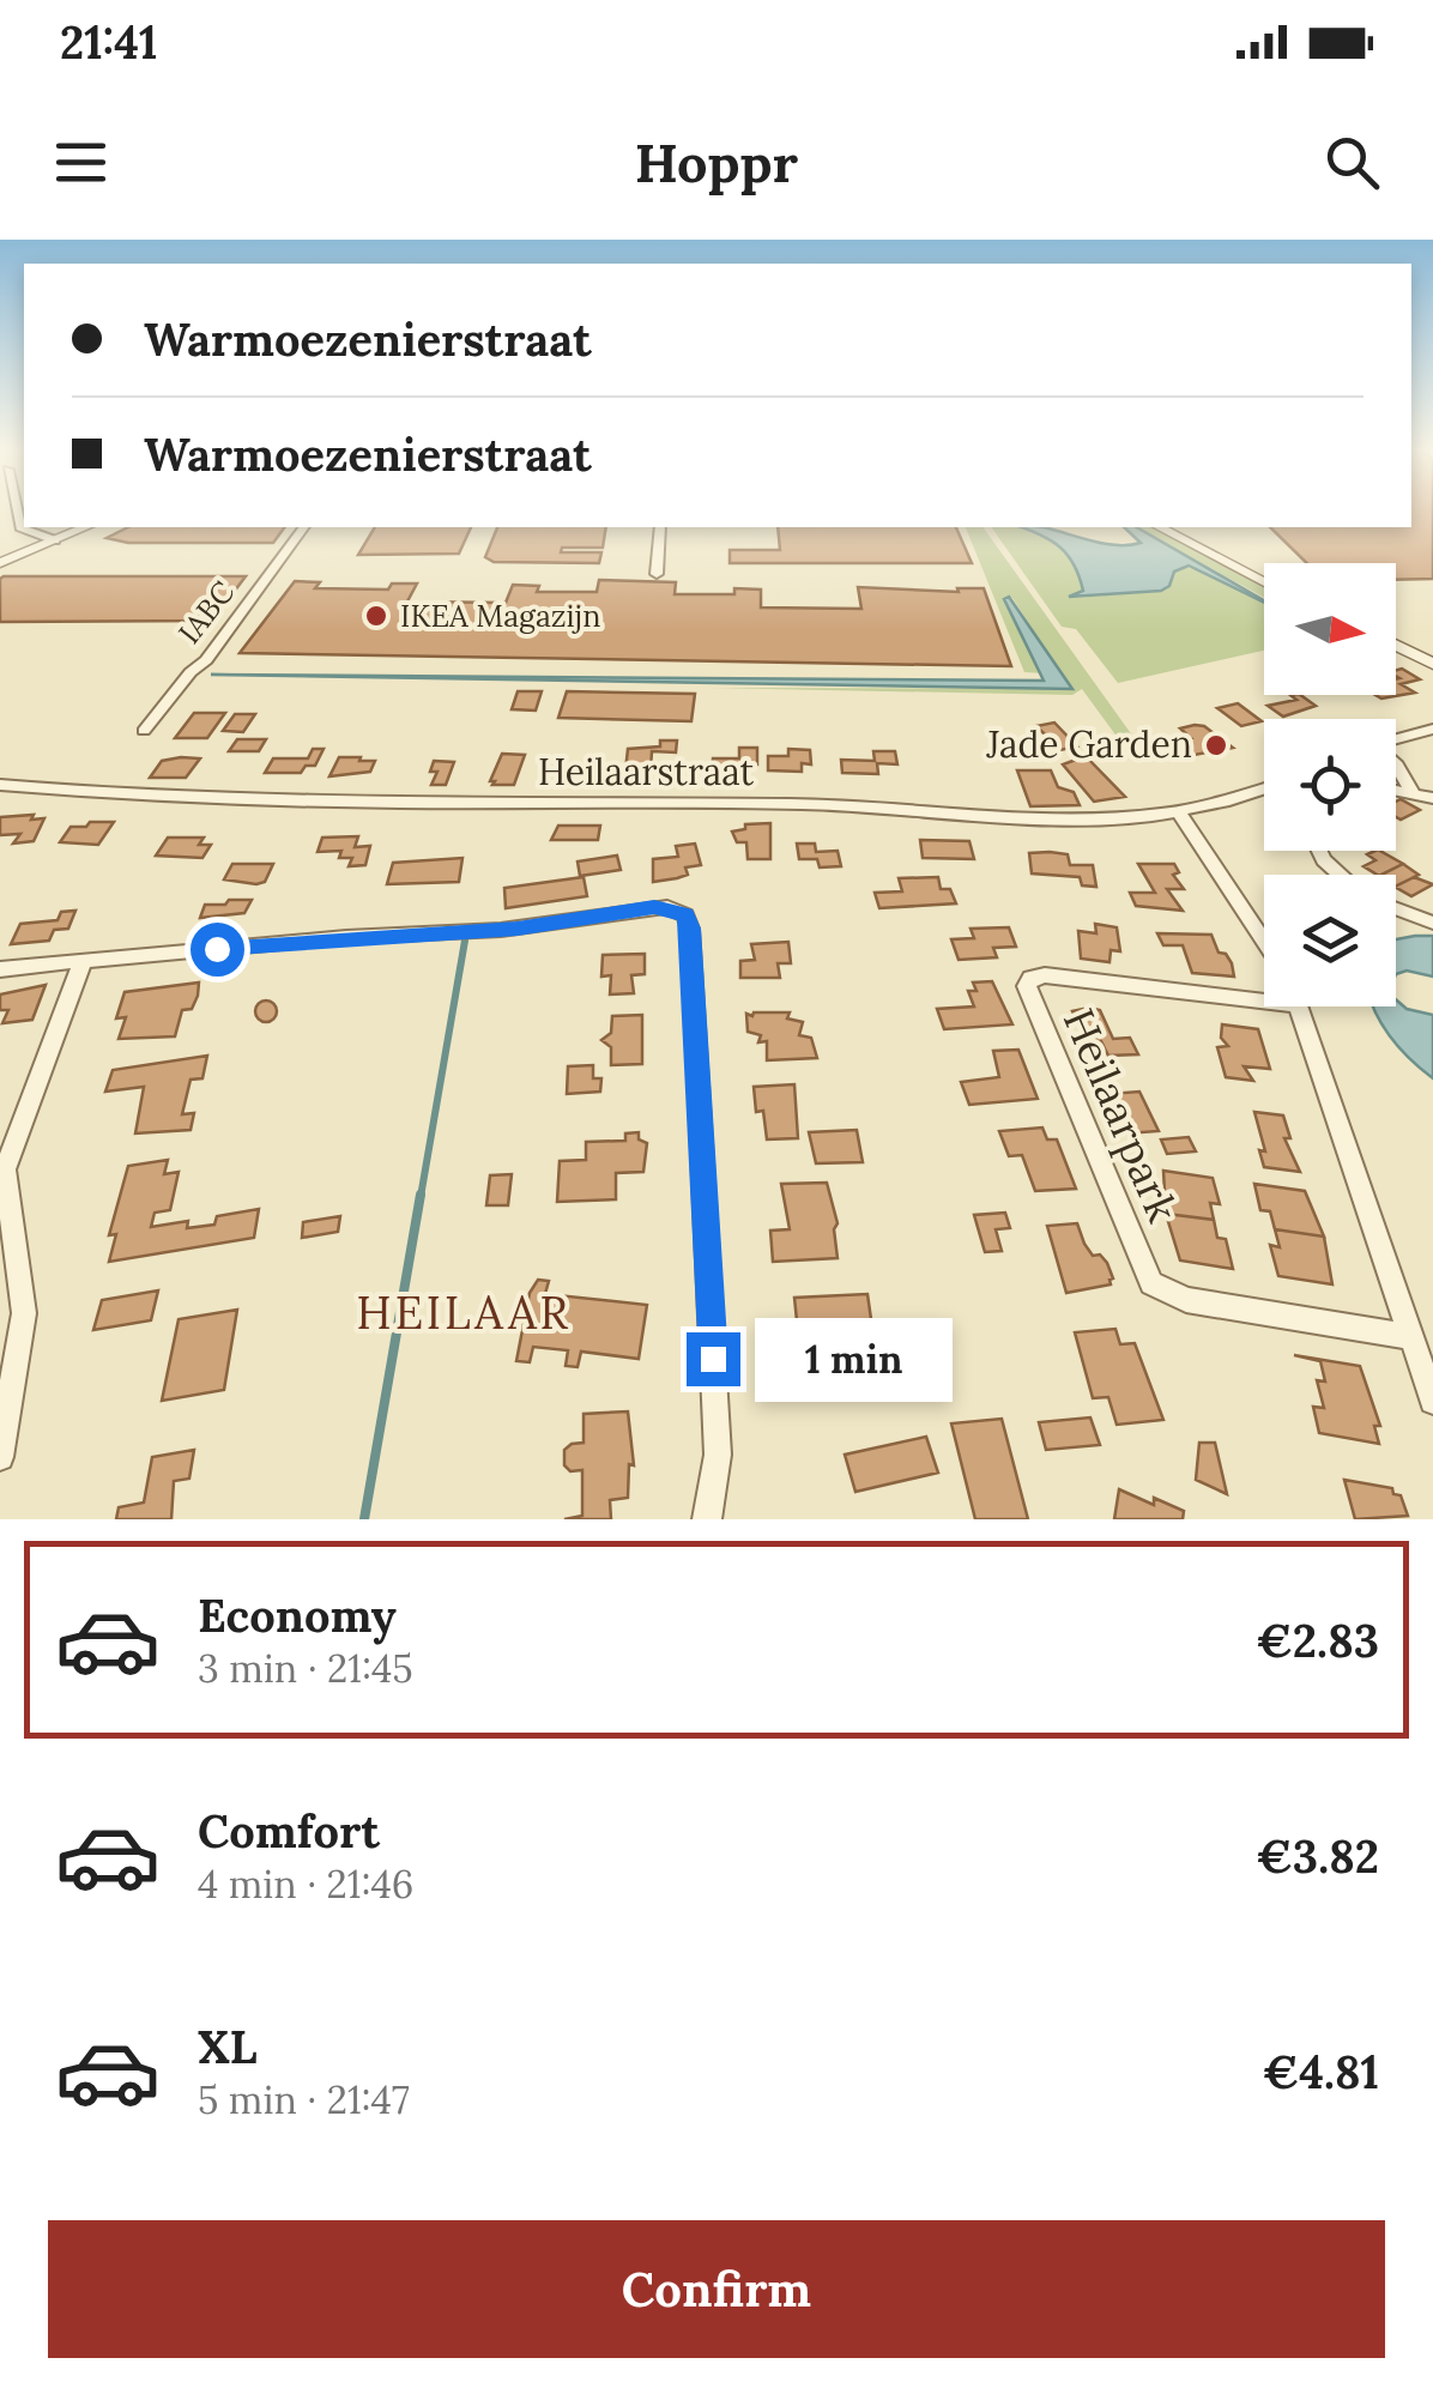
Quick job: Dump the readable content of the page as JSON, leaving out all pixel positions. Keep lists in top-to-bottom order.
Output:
{
  "streets": {
    "street": ["IABC", "Heilaarstraat", "Heilaarpark"]
  },
  "districts": ["HEILAAR"],
  "places": ["IKEA Magazijn", "Jade Garden"],
  "north": "right",
  "page": {
    "status": "21:41",
    "header": "Hoppr",
    "banner": ["Warmoezenierstraat", "Warmoezenierstraat"],
    "bubble": "1 min",
    "list": [
      {
        "name": "Economy",
        "note": "3 min · 21:45",
        "value": "€2.83"
      },
      {
        "name": "Comfort",
        "note": "4 min · 21:46",
        "value": "€3.82"
      },
      {
        "name": "XL",
        "note": "5 min · 21:47",
        "value": "€4.81"
      }
    ],
    "buttons": "Confirm"
  }
}
